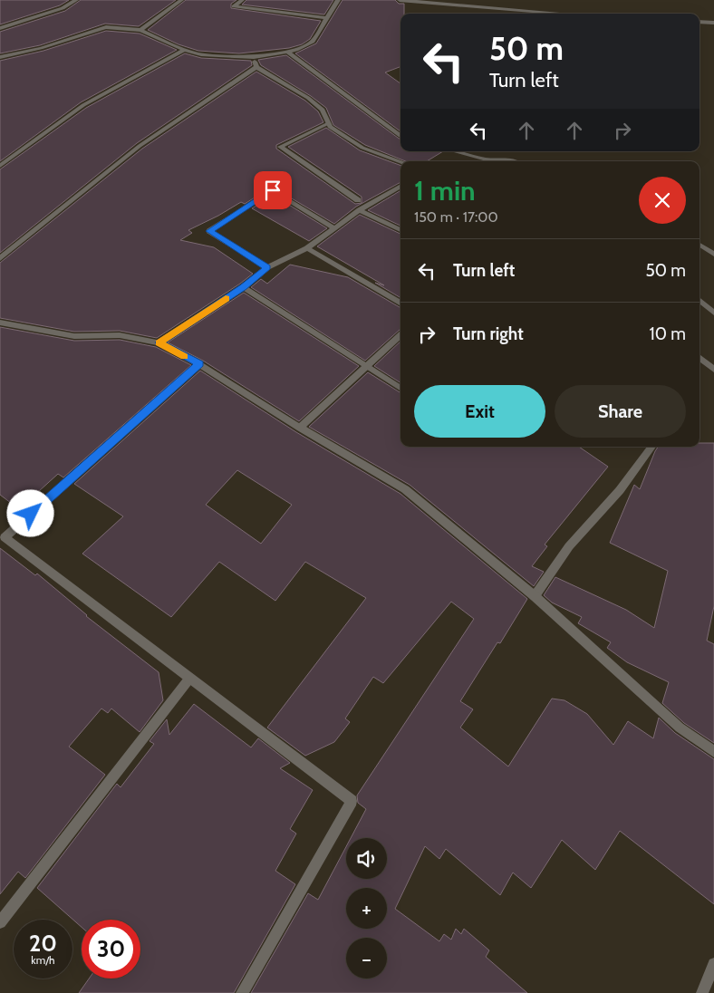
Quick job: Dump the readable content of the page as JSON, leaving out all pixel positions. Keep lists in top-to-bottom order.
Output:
{
  "page": {
    "turn": ["50 m", "Turn left"],
    "heading": ["1 min", "150 m · 17:00"],
    "list": [
      {
        "name": "Turn left",
        "value": "50 m"
      },
      {
        "name": "Turn right",
        "value": "10 m"
      }
    ],
    "buttons": ["Exit", "Share"],
    "map_buttons": ["+", "−"],
    "speed": "20 km/h",
    "limit": "30"
  }
}
